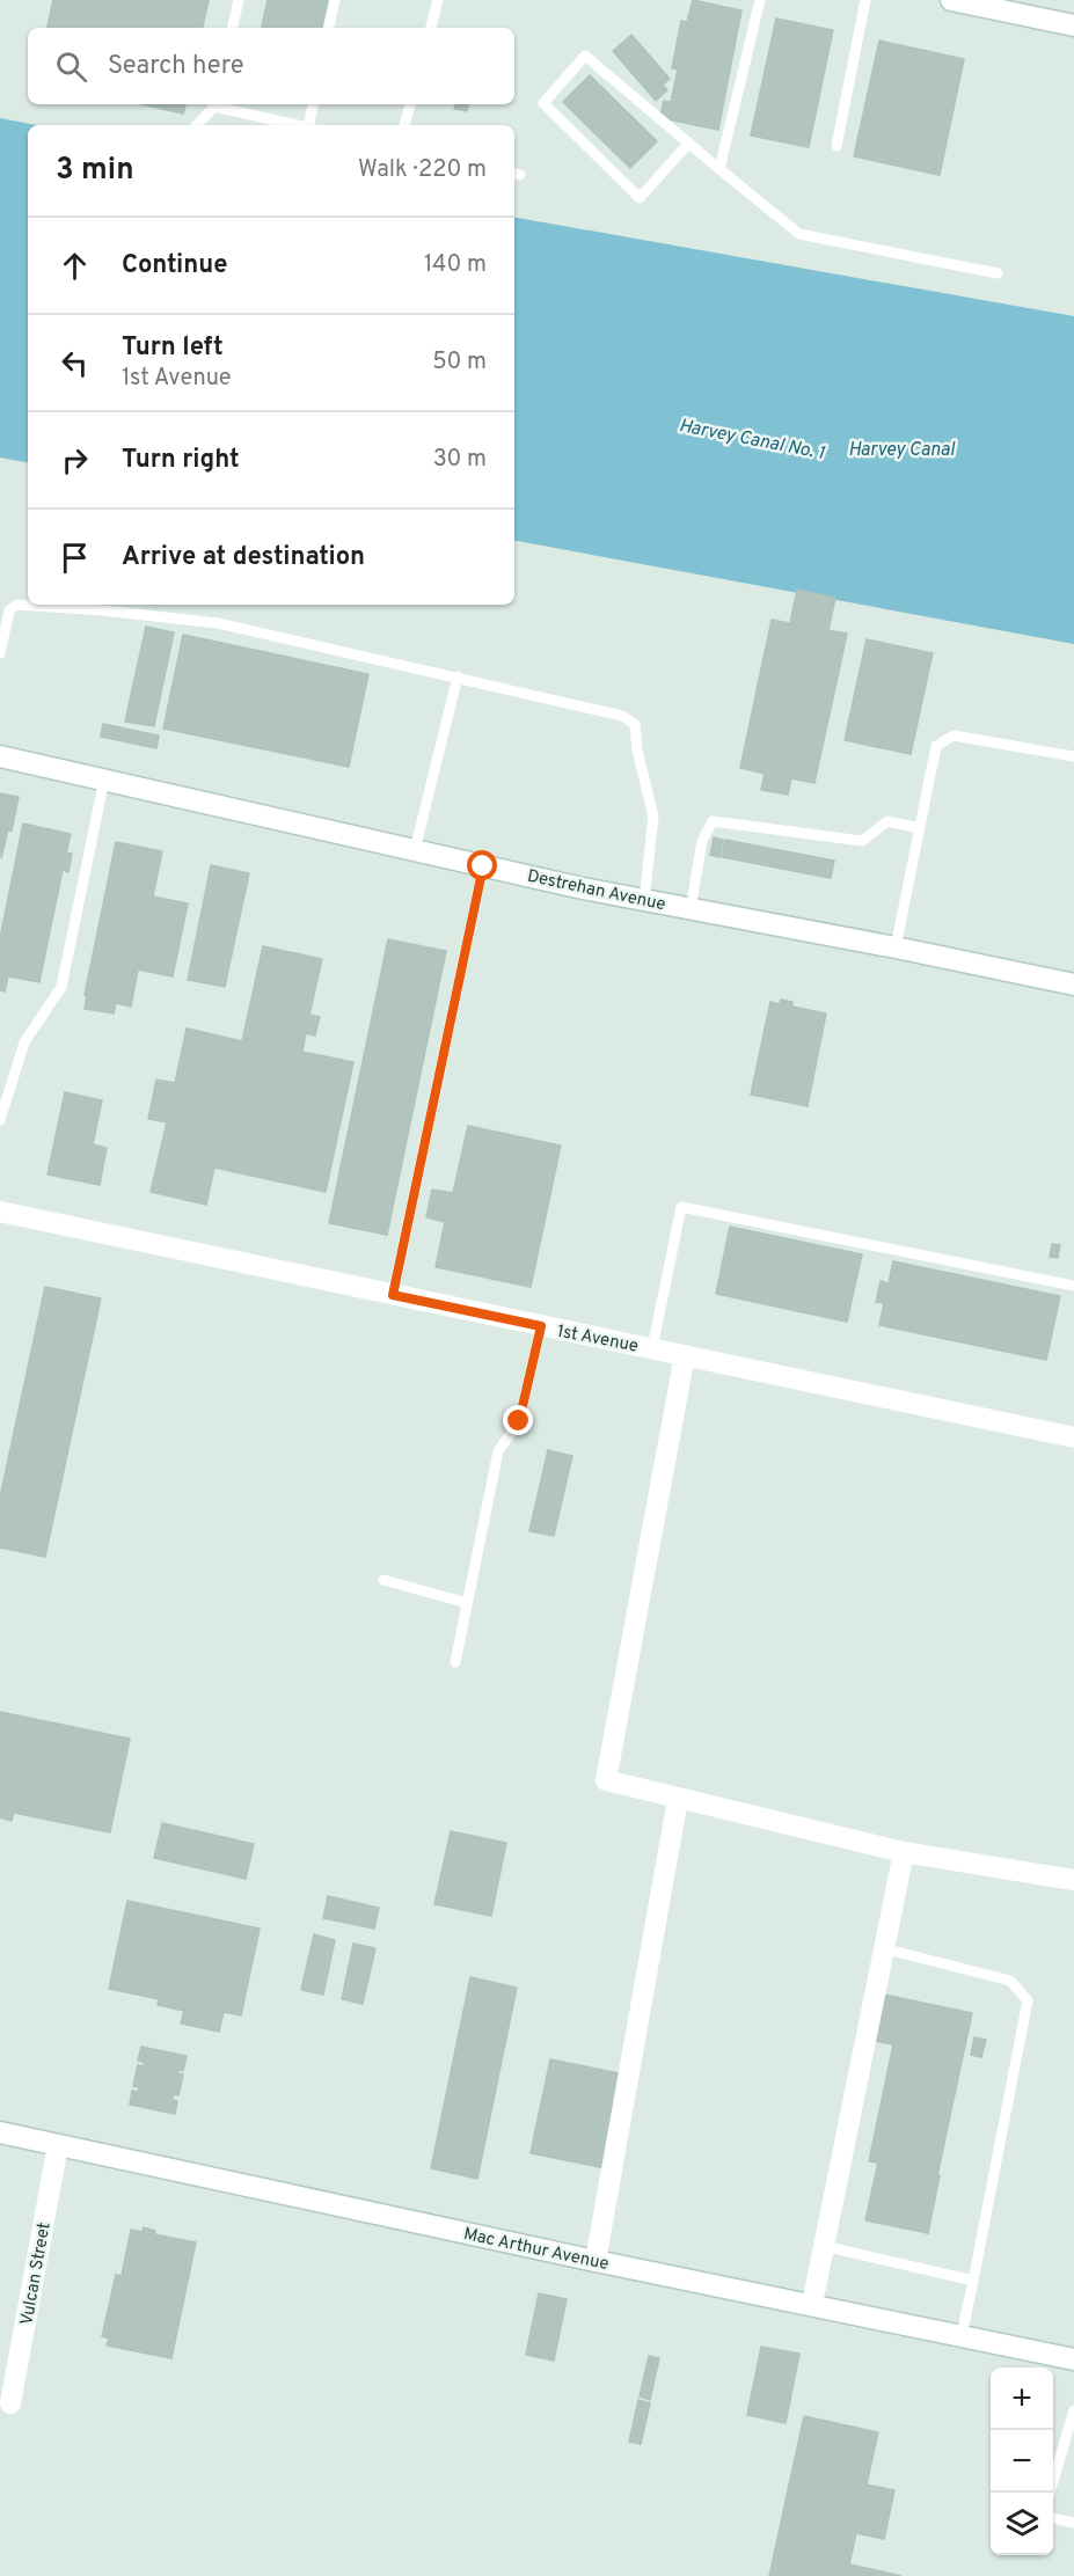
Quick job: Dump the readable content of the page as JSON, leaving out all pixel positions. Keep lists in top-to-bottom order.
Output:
{
  "streets": {
    "street": [
      "Destrehan Avenue",
      "1st Avenue",
      "Mac Arthur Avenue",
      "Vulcan Street"
    ]
  },
  "crossings": [
    ["Mac Arthur Avenue", "Vulcan Street"]
  ],
  "water": ["Harvey Canal No. 1", "Harvey Canal"],
  "page": {
    "search": "Search here",
    "heading": ["3 min", "Walk · 220 m"],
    "list": [
      ["Continue", "140 m"],
      ["Turn left", "1st Avenue", "50 m"],
      ["Turn right", "30 m"],
      "Arrive at destination"
    ],
    "map_buttons": ["+", "−"]
  }
}
